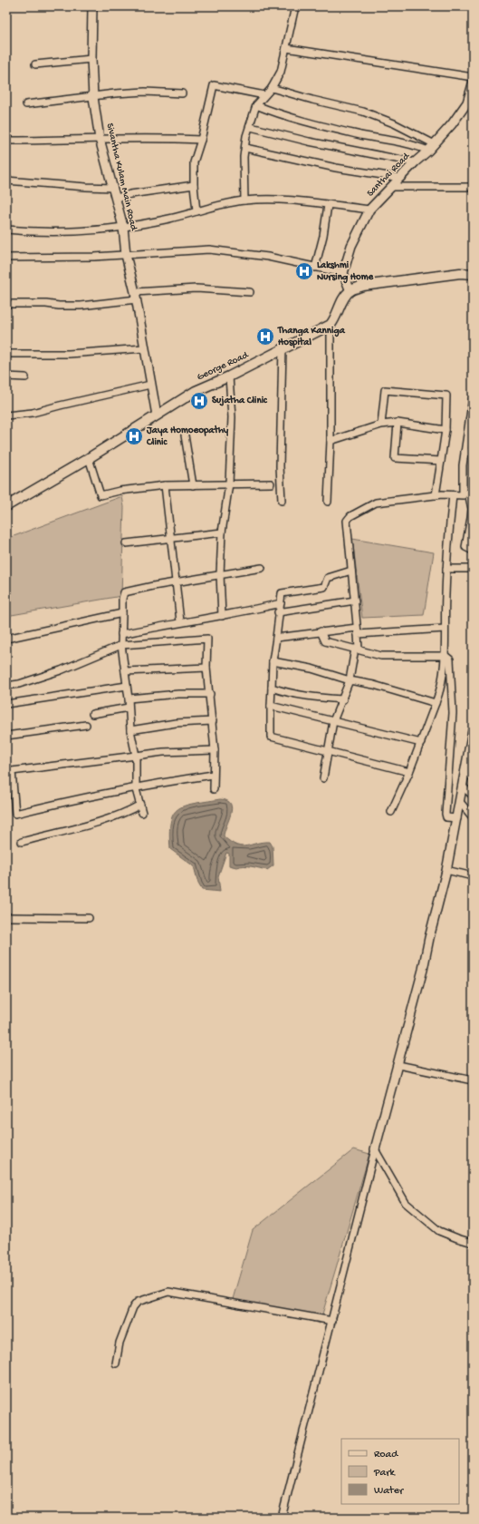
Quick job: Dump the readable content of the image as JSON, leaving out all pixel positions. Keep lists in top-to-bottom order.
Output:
{
  "streets": {
    "main road": ["George Road"],
    "street": ["Santhai Road", "Sivantha Kulam Main Road"]
  },
  "crossings": [
    ["Sivantha Kulam Main Road", "George Road"]
  ],
  "places": {
    "hospital": [
      "Lakshmi Nursing Home",
      "Thanga Kanniga Hospital",
      "Sujatha Clinic",
      "Jaya Homoeopathy Clinic"
    ]
  },
  "legend": ["Road", "Park", "Water"]
}
